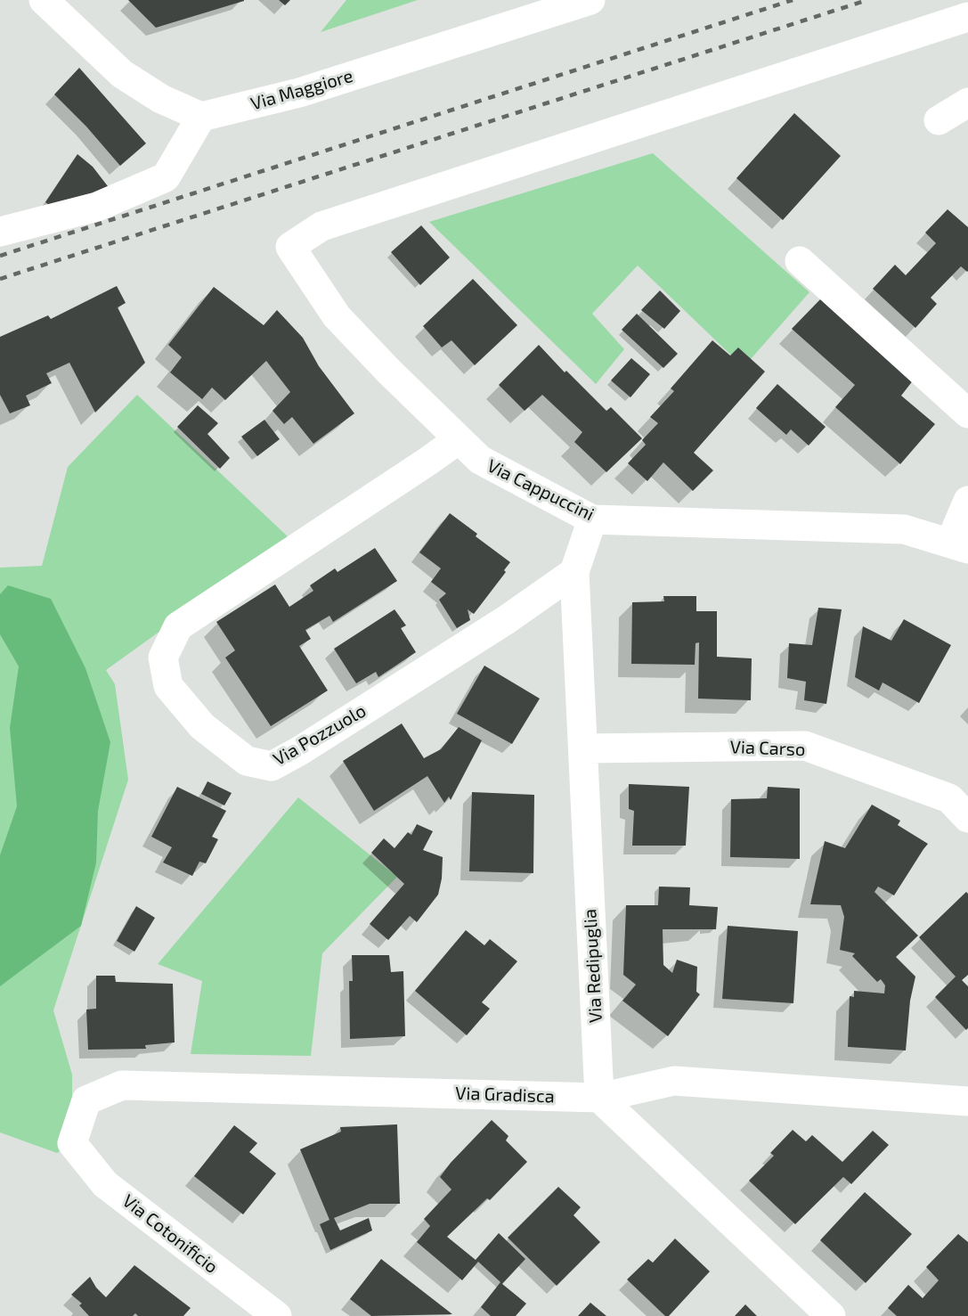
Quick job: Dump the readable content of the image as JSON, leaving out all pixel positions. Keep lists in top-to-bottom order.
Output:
{
  "streets": {
    "street": [
      "Via Maggiore",
      "Via Cappuccini",
      "Via Pozzuolo",
      "Via Carso",
      "Via Redipuglia",
      "Via Gradisca",
      "Via Cotonificio"
    ]
  },
  "crossings": [
    ["Via Cappuccini", "Via Pozzuolo"],
    ["Via Cappuccini", "Via Redipuglia"],
    ["Via Pozzuolo", "Via Redipuglia"],
    ["Via Carso", "Via Redipuglia"],
    ["Via Redipuglia", "Via Gradisca"],
    ["Via Gradisca", "Via Cotonificio"]
  ]
}
